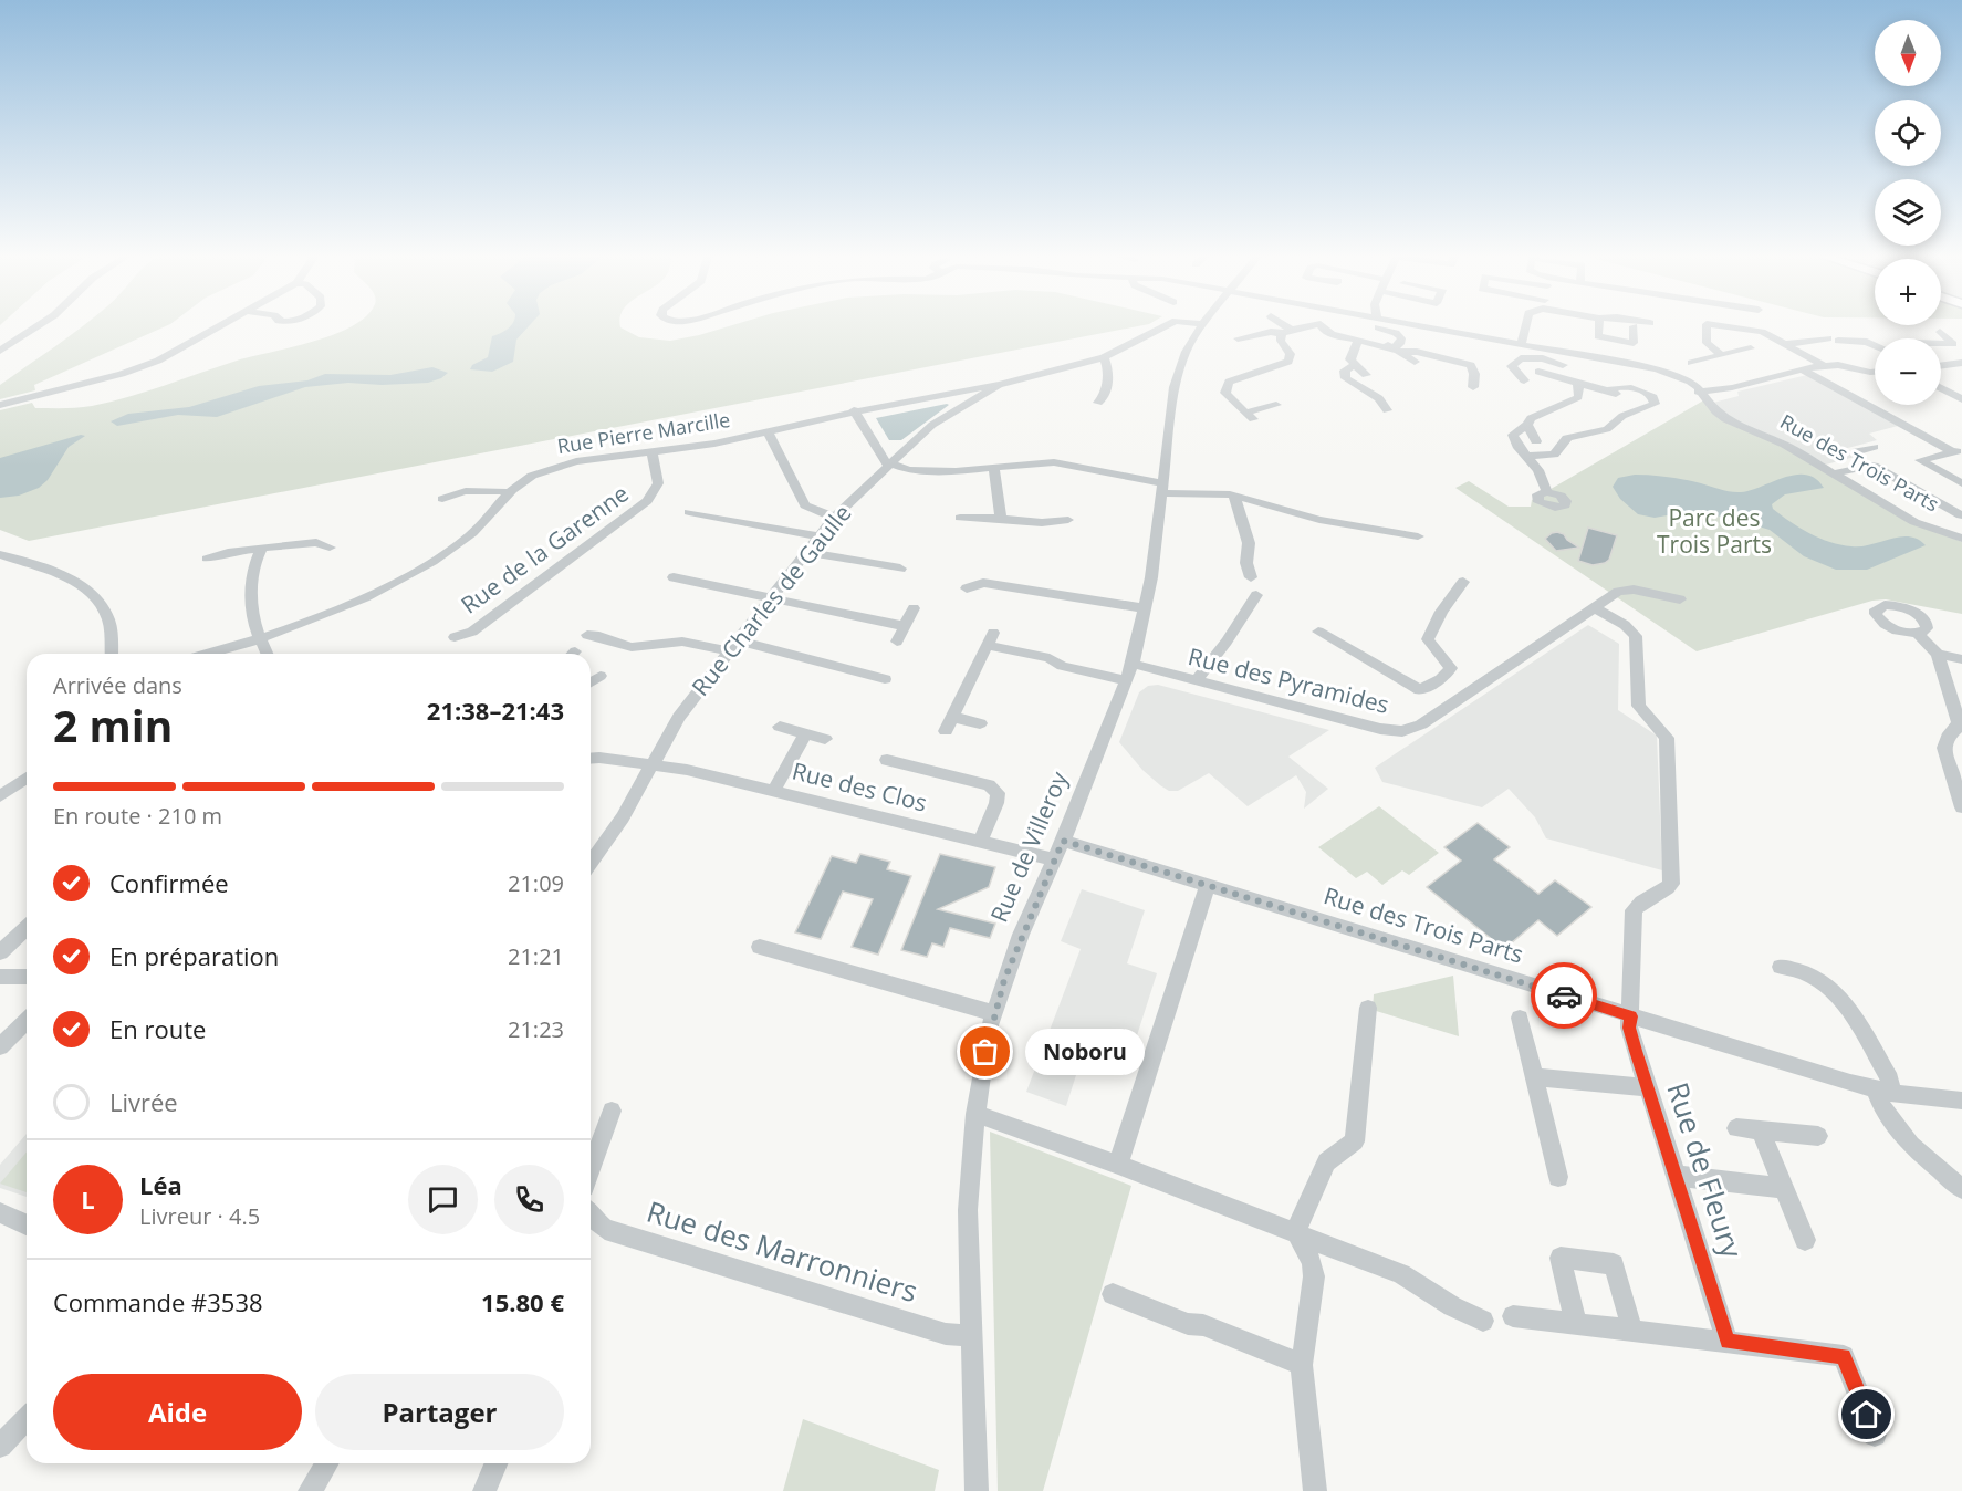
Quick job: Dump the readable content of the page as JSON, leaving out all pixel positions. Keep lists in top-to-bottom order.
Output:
{
  "streets": {
    "street": [
      "Rue Pierre Marcille",
      "Rue des Trois Parts",
      "Rue de la Garenne",
      "Rue Charles de Gaulle",
      "Rue des Pyramides",
      "Rue des Clos",
      "Rue de Villeroy",
      "Rue de Fleury",
      "Rue des Marronniers"
    ]
  },
  "crossings": [
    ["Rue Pierre Marcille", "Rue de la Garenne"],
    ["Rue Pierre Marcille", "Rue Charles de Gaulle"],
    ["Rue des Trois Parts", "Rue de Villeroy"],
    ["Rue des Trois Parts", "Rue de Fleury"],
    ["Rue Charles de Gaulle", "Rue des Clos"],
    ["Rue des Pyramides", "Rue de Villeroy"],
    ["Rue des Pyramides", "Rue de Fleury"],
    ["Rue des Clos", "Rue de Villeroy"],
    ["Rue de Villeroy", "Rue des Marronniers"]
  ],
  "parks": ["Parc des Trois Parts"],
  "places": ["Noboru"],
  "north": "bottom",
  "page": {
    "map_buttons": ["+", "−"],
    "heading": ["2 min", "Arrivée dans", "21:38–21:43"],
    "panel": [
      "Léa",
      "Livreur · 4.5",
      "Commande #3538",
      "15.80 €"
    ],
    "bar": "En route · 210 m",
    "list": [
      ["Confirmée", "21:09"],
      ["En préparation", "21:21"],
      ["En route", "21:23"],
      "Livrée"
    ],
    "bubble": "Noboru",
    "round": "L",
    "buttons": ["Aide", "Partager"]
  }
}
